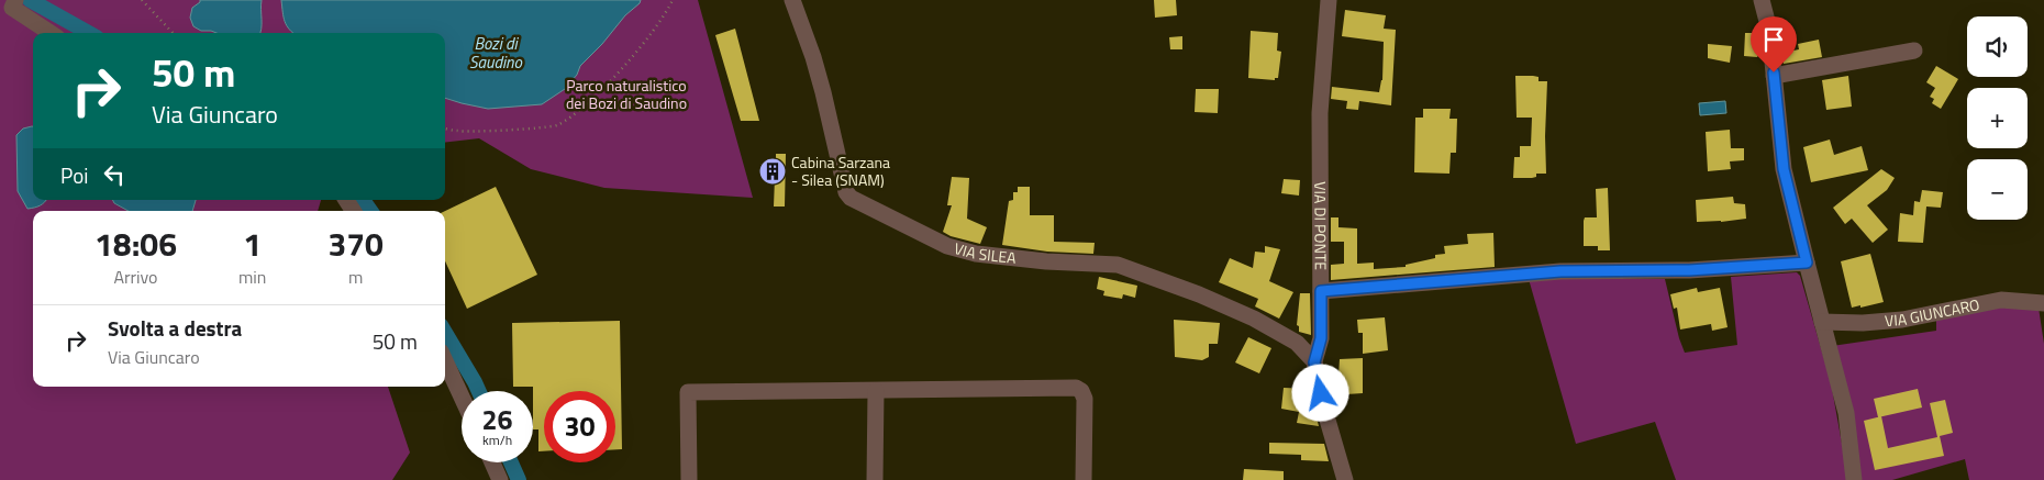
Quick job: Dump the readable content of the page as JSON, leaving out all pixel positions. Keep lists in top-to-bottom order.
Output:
{
  "streets": {
    "street": ["VIA DI PONTE", "VIA SILEA", "VIA GIUNCARO"]
  },
  "crossings": [
    ["VIA DI PONTE", "VIA SILEA"]
  ],
  "water": ["Bozi di Saudino"],
  "parks": ["Parco naturalistico dei Bozi di Saudino"],
  "places": {
    "building": ["Cabina Sarzana - Silea (SNAM)"]
  },
  "page": {
    "map_buttons": ["+", "−"],
    "turn": ["50 m", "Via Giuncaro"],
    "then": "Poi",
    "eta": [
      "18:06",
      "Arrivo",
      "1",
      "min",
      "370",
      "m"
    ],
    "list": [
      {
        "name": "Svolta a destra",
        "note": "Via Giuncaro",
        "value": "50 m"
      }
    ],
    "speed": "26 km/h",
    "limit": "30"
  }
}
